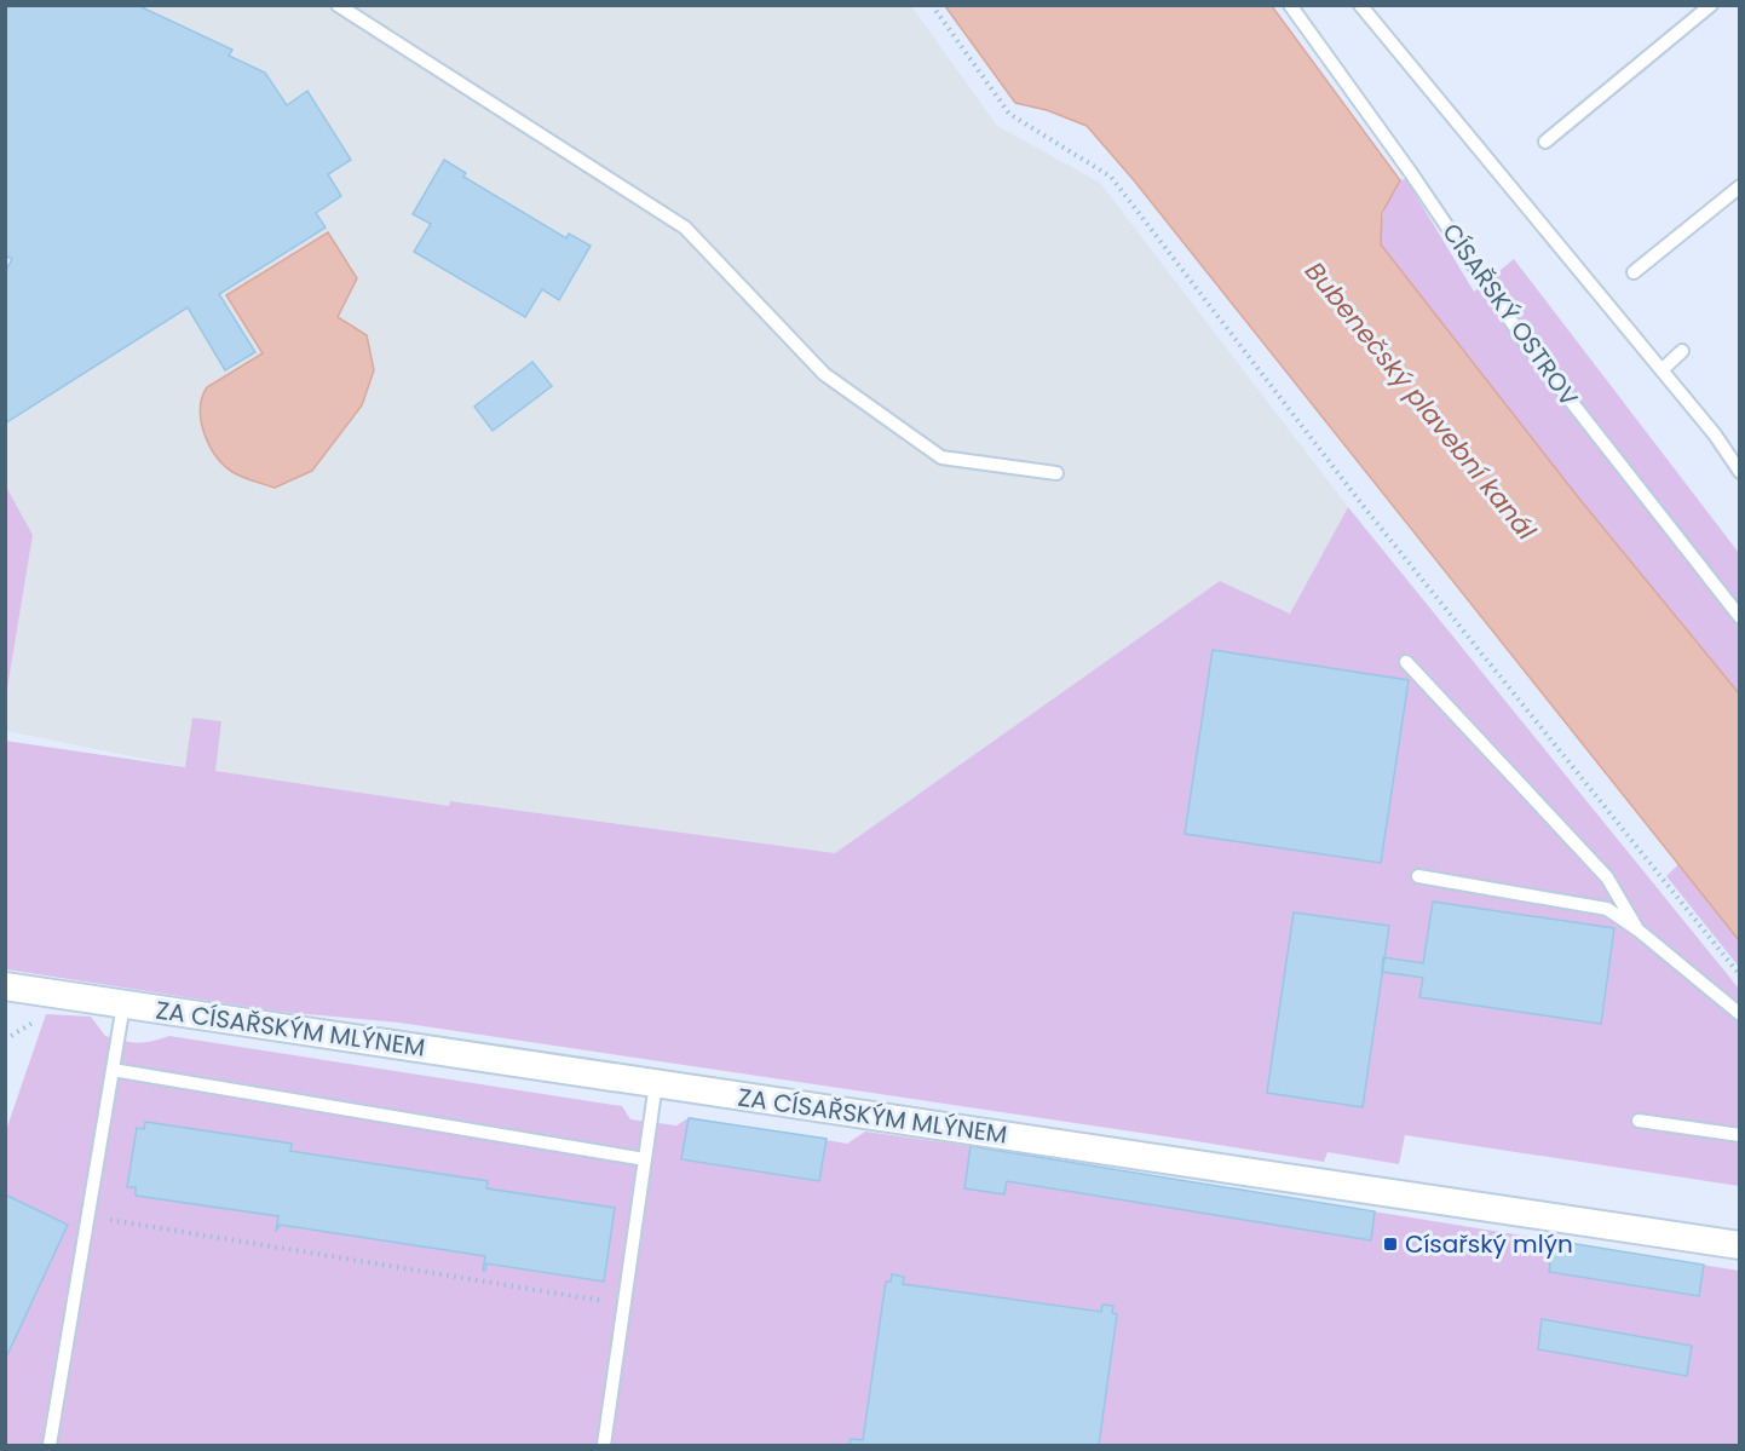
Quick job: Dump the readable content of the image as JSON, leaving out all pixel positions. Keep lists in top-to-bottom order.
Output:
{
  "streets": {
    "street": ["ZA CÍSAŘSKÝM MLÝNEM"],
    "lane": ["CÍSAŘSKÝ OSTROV"]
  },
  "water": ["Bubenečský plavební kanál"],
  "places": {
    "transit": ["Císařský mlýn"]
  }
}
